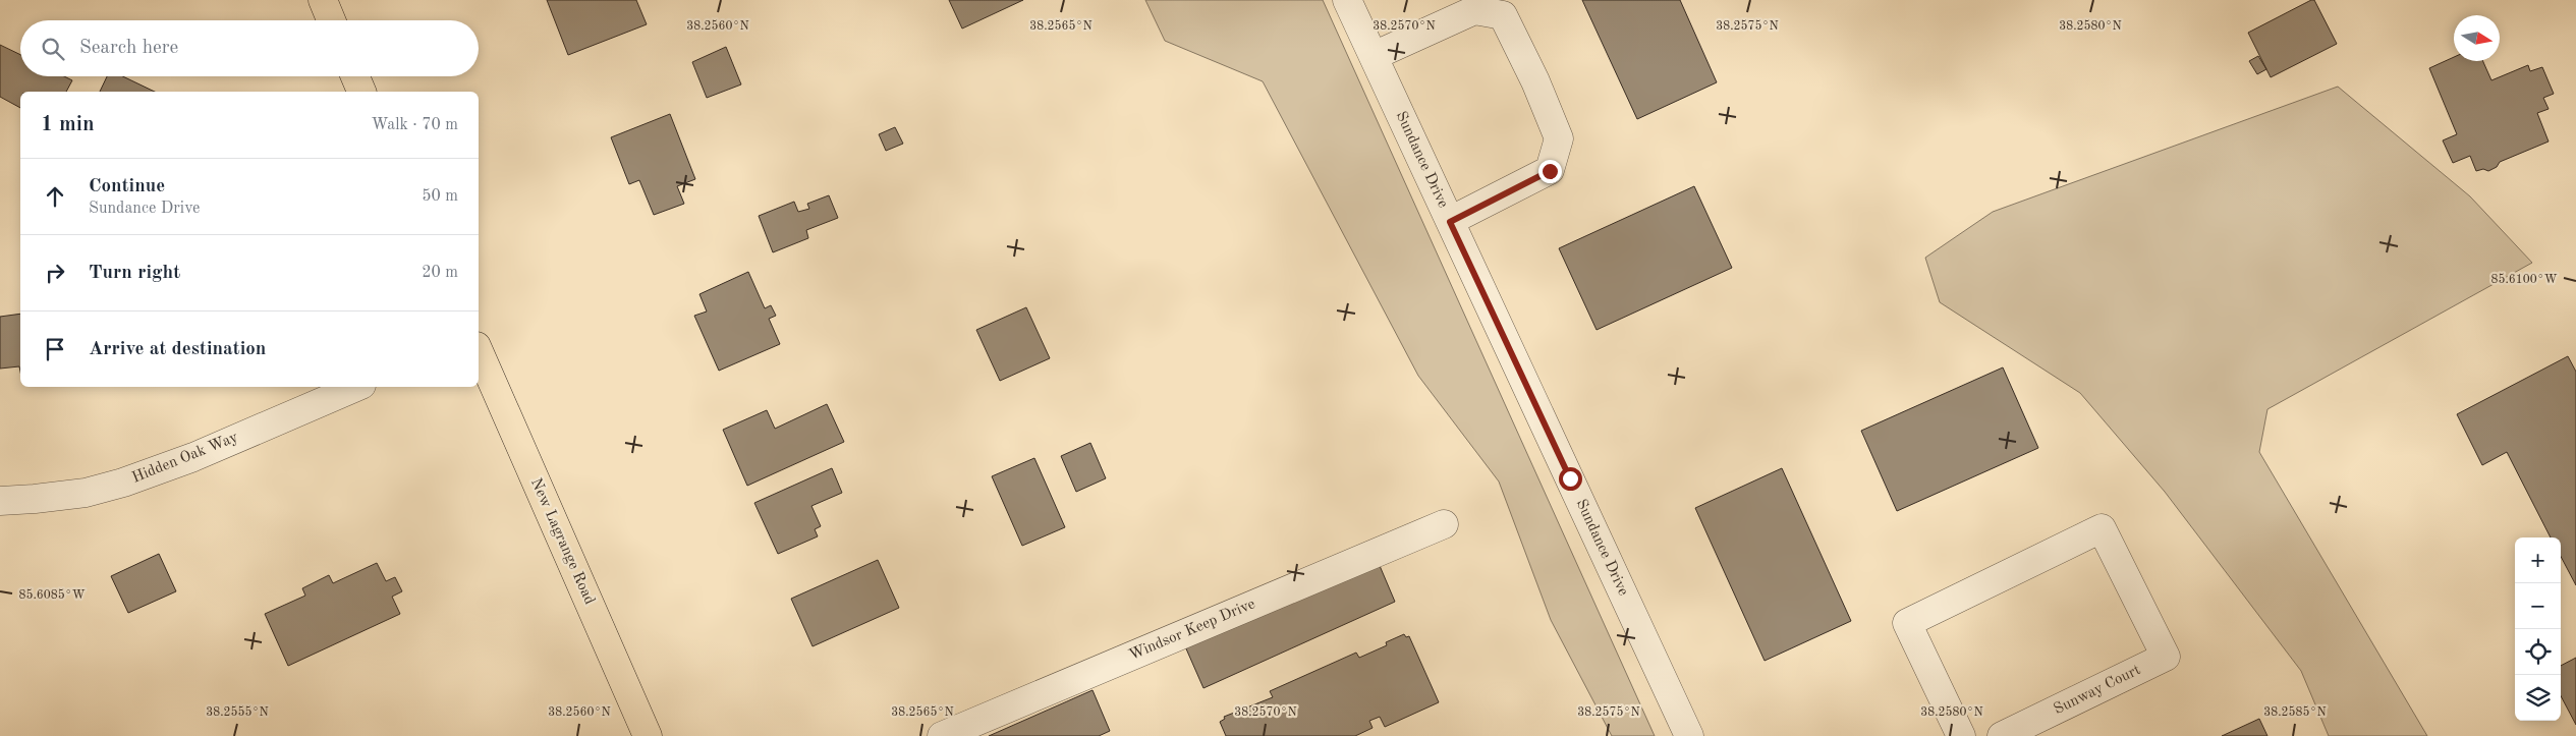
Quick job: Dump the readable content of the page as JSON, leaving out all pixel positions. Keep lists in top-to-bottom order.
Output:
{
  "streets": {
    "main road": ["New Lagrange Road"],
    "street": [
      "Sundance Drive",
      "Hidden Oak Way",
      "Windsor Keep Drive",
      "Sunway Court"
    ]
  },
  "north": "right",
  "page": {
    "search": "Search here",
    "heading": ["1 min", "Walk · 70 m"],
    "list": [
      ["Continue", "Sundance Drive", "50 m"],
      ["Turn right", "20 m"],
      "Arrive at destination"
    ],
    "map_buttons": ["+", "−"]
  },
  "coordinates": [
    "38.2560°N",
    "38.2565°N",
    "38.2570°N",
    "38.2575°N",
    "38.2580°N",
    "85.6100°W",
    "85.6085°W",
    "38.2555°N",
    "38.2585°N"
  ]
}
